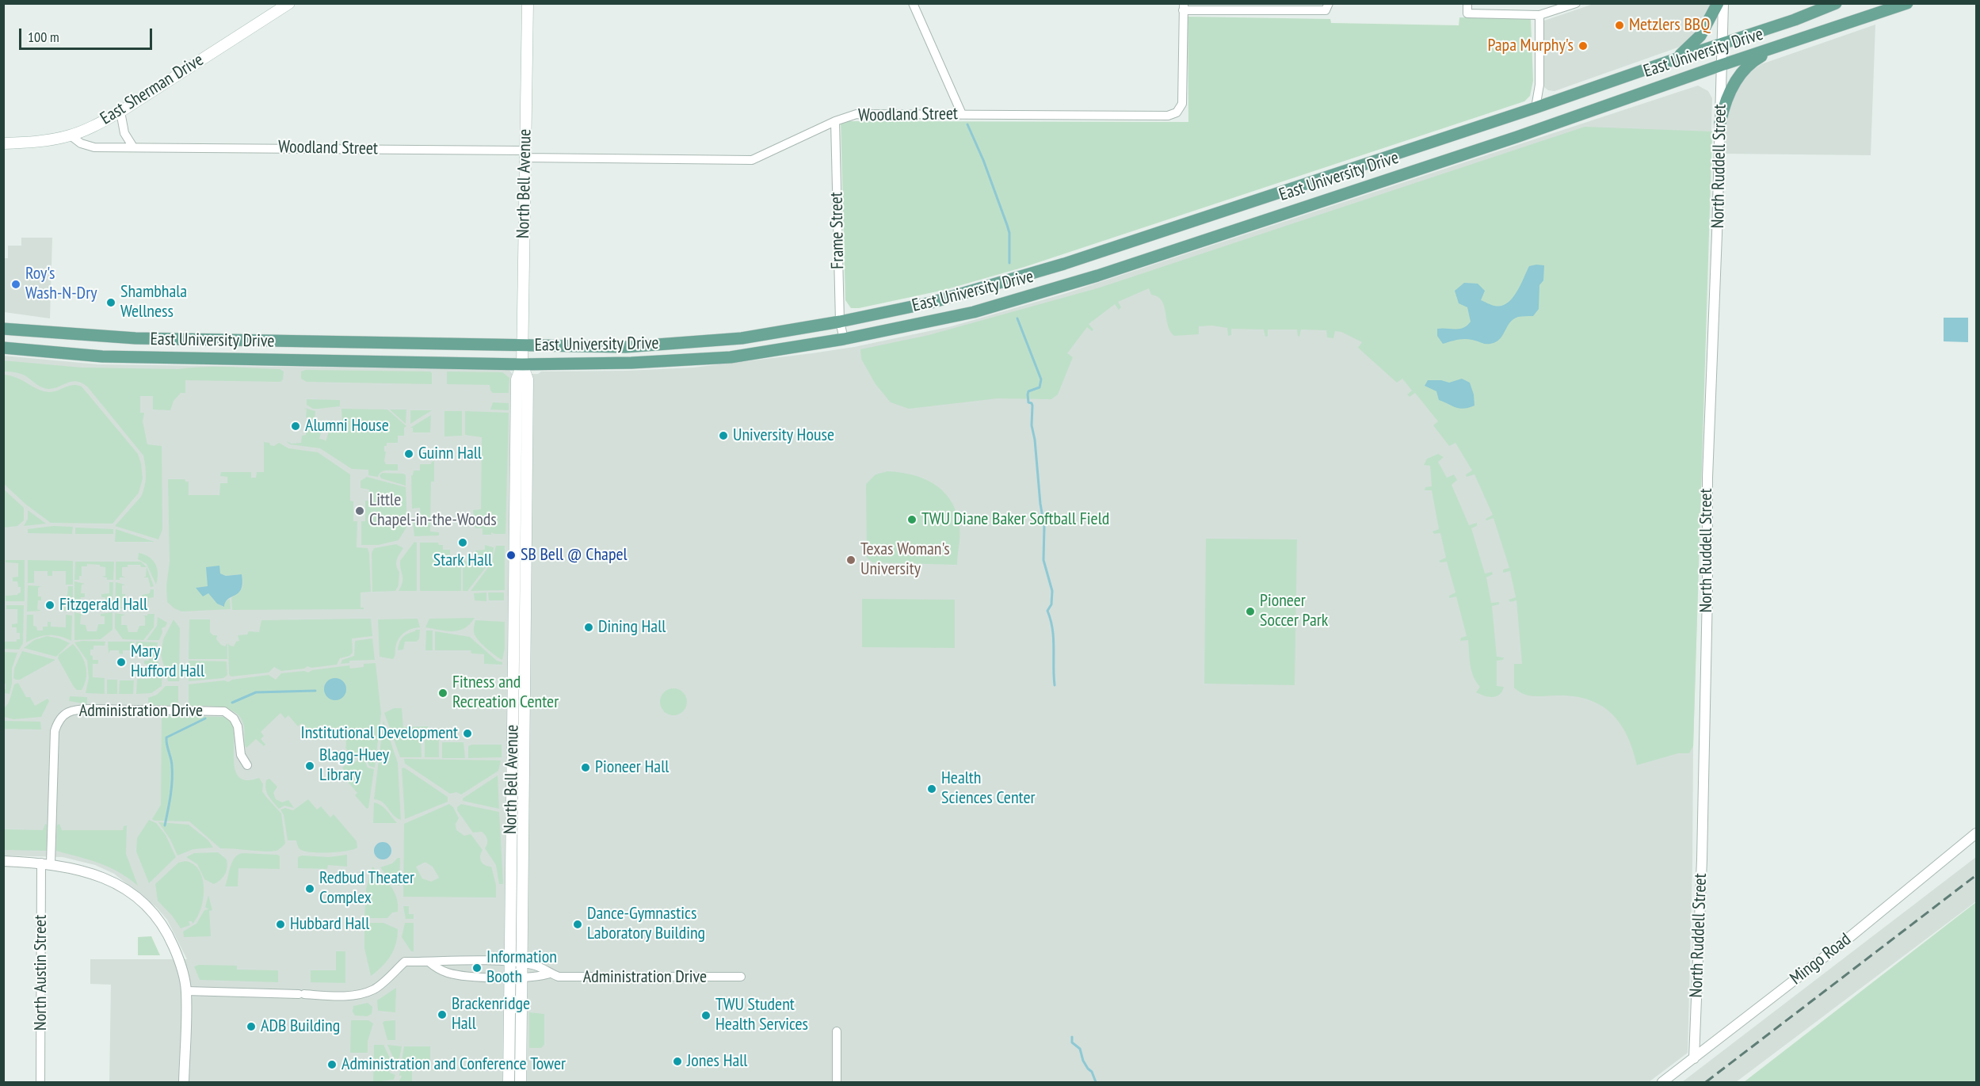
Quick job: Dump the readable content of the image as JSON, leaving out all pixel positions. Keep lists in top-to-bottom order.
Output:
{
  "streets": {
    "main road": ["East University Drive", "East Sherman Drive", "North Bell Avenue"],
    "street": [
      "Woodland Street",
      "North Ruddell Street",
      "Frame Street",
      "Administration Drive",
      "Mingo Road",
      "North Austin Street"
    ]
  },
  "crossings": [
    ["East University Drive", "North Ruddell Street"],
    ["East University Drive", "North Bell Avenue"],
    ["East University Drive", "Frame Street"],
    ["East Sherman Drive", "Woodland Street"],
    ["Woodland Street", "North Bell Avenue"],
    ["Woodland Street", "Frame Street"],
    ["North Ruddell Street", "Mingo Road"],
    ["North Bell Avenue", "Administration Drive"],
    ["Administration Drive", "North Austin Street"]
  ],
  "places": [
    "Metzlers BBQ",
    "Papa Murphy's",
    "Roy's Wash-N-Dry",
    "Shambhala Wellness",
    "Alumni House",
    "University House",
    "Guinn Hall",
    "Little Chapel-in-the-Woods",
    "TWU Diane Baker Softball Field",
    "Stark Hall",
    "SB Bell @ Chapel",
    "Texas Woman's University",
    "Fitzgerald Hall",
    "Pioneer Soccer Park",
    "Dining Hall",
    "Mary Hufford Hall",
    "Fitness and Recreation Center",
    "Institutional Development",
    "Blagg-Huey Library",
    "Pioneer Hall",
    "Health Sciences Center",
    "Redbud Theater Complex",
    "Hubbard Hall",
    "Dance-Gymnastics Laboratory Building",
    "Information Booth",
    "Brackenridge Hall",
    "TWU Student Health Services",
    "ADB Building",
    "Jones Hall",
    "Administration and Conference Tower"
  ],
  "scale_bar": "100 m"
}
